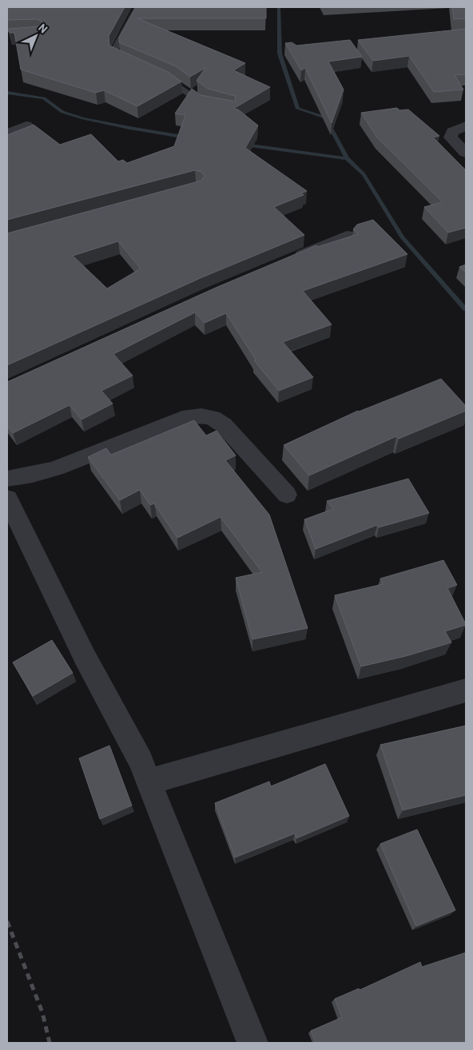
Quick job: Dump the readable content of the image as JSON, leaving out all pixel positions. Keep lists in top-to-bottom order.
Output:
{
  "north": "top right"
}
